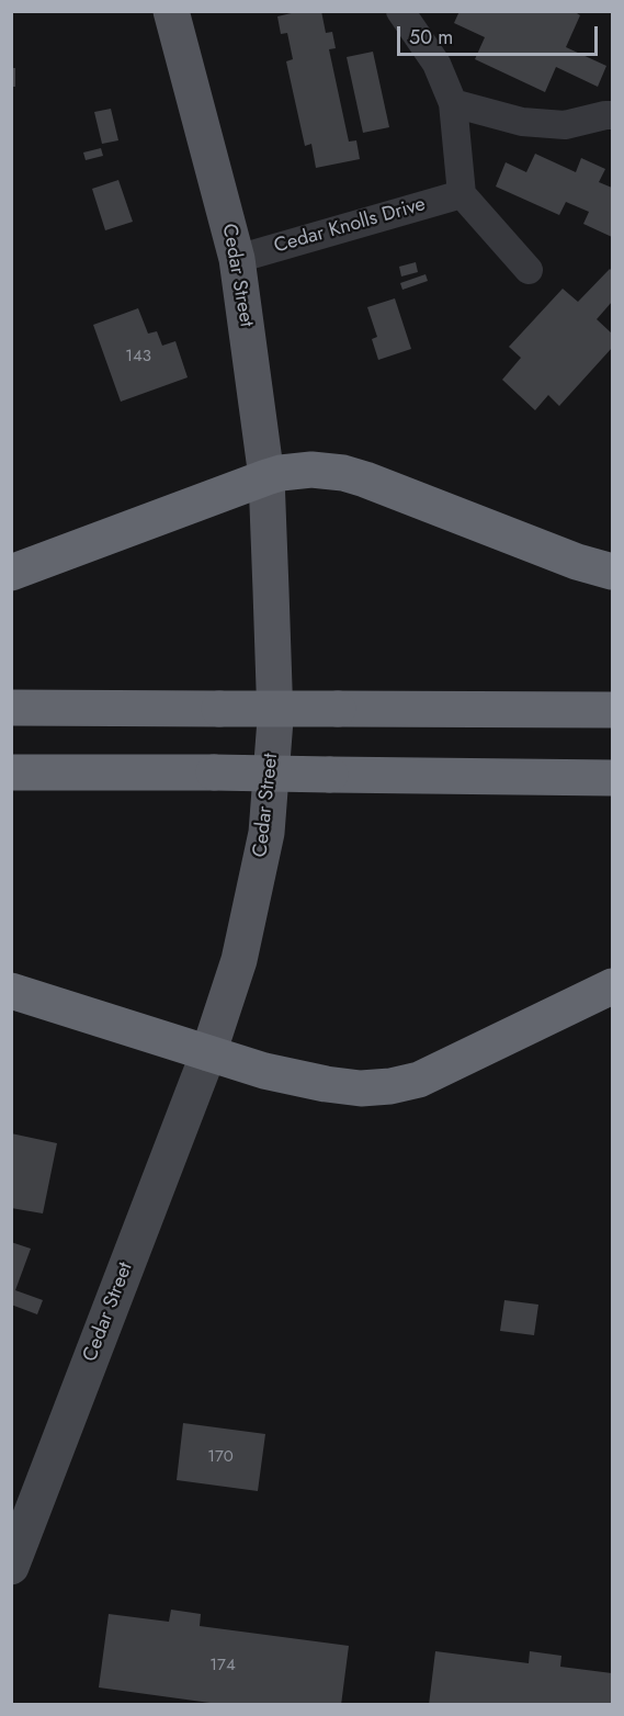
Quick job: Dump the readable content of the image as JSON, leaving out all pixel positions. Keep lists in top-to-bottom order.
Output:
{
  "streets": {
    "main road": ["Cedar Street"],
    "street": ["Cedar Knolls Drive"]
  },
  "crossings": [
    ["Cedar Knolls Drive", "Cedar Street"]
  ],
  "house_numbers": ["143", "170", "174"],
  "scale_bar": "50 m"
}
